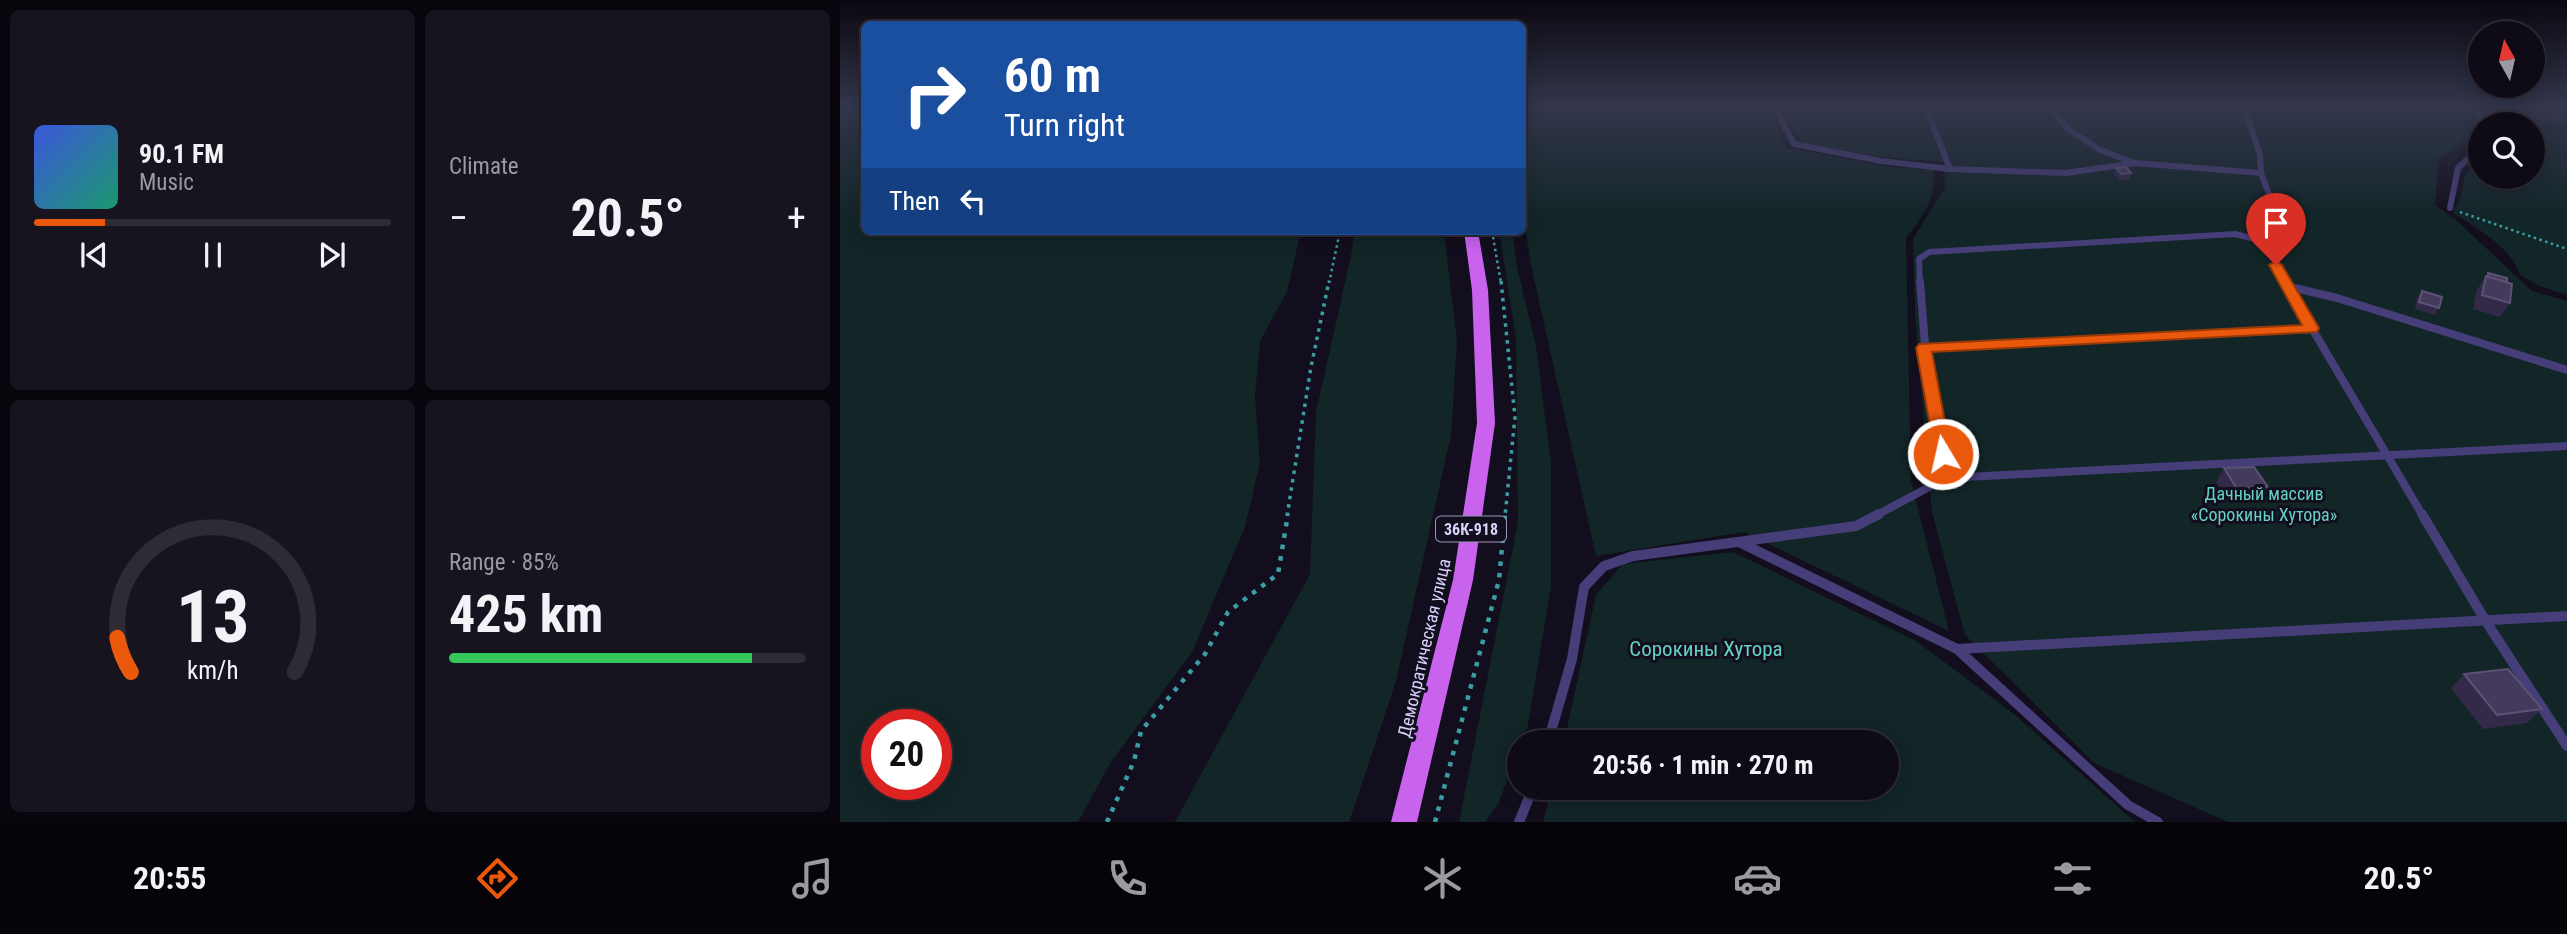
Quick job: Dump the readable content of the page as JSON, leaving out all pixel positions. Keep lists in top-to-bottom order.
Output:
{
  "streets": {
    "main road": ["36К-918", "Демократическая улица"]
  },
  "parks": ["Дачный массив «Сорокины Хутора»", "Сорокины Хутора"],
  "north": "top",
  "page": {
    "tile": [
      "Climate",
      ["Range · 85%", "425 km"]
    ],
    "turn": ["60 m", "Turn right"],
    "song": ["90.1 FM", "Music"],
    "then": "Then",
    "heat": ["−", "20.5°", "+"],
    "limit": "20",
    "trip": "20:56 · 1 min · 270 m",
    "tabs": ["20:55", "20.5°"],
    "gauge": ["13", "km/h"]
  }
}
